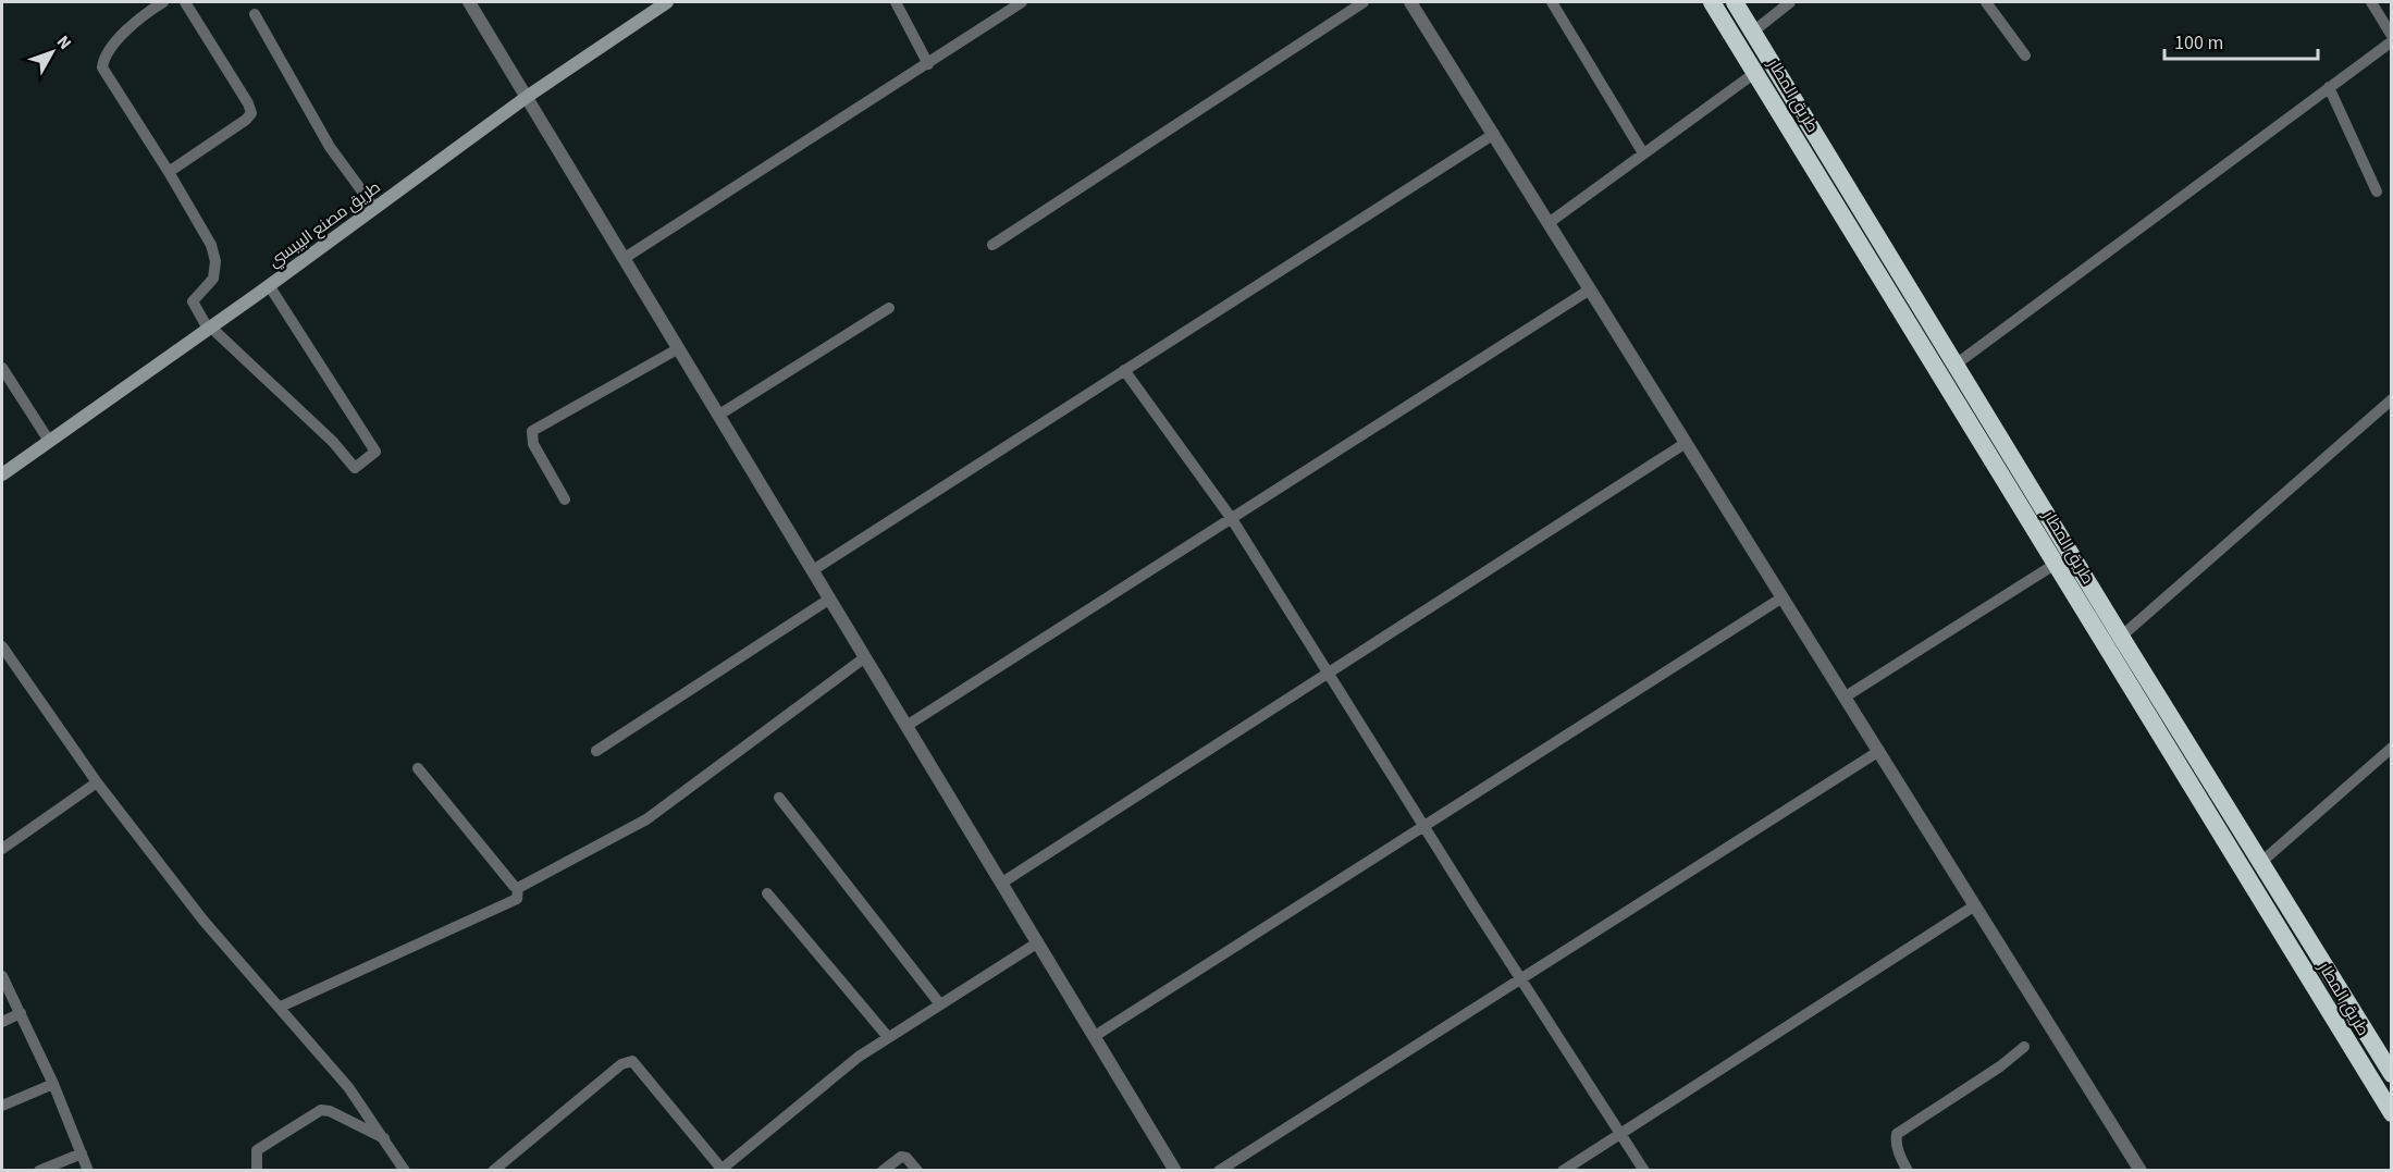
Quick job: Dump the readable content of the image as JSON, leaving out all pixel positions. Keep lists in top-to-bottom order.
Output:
{
  "streets": {
    "highway": ["طريق المطار"],
    "main road": ["طريق مصنع البيبسي"]
  },
  "scale_bar": "100 m",
  "north": "top right"
}
